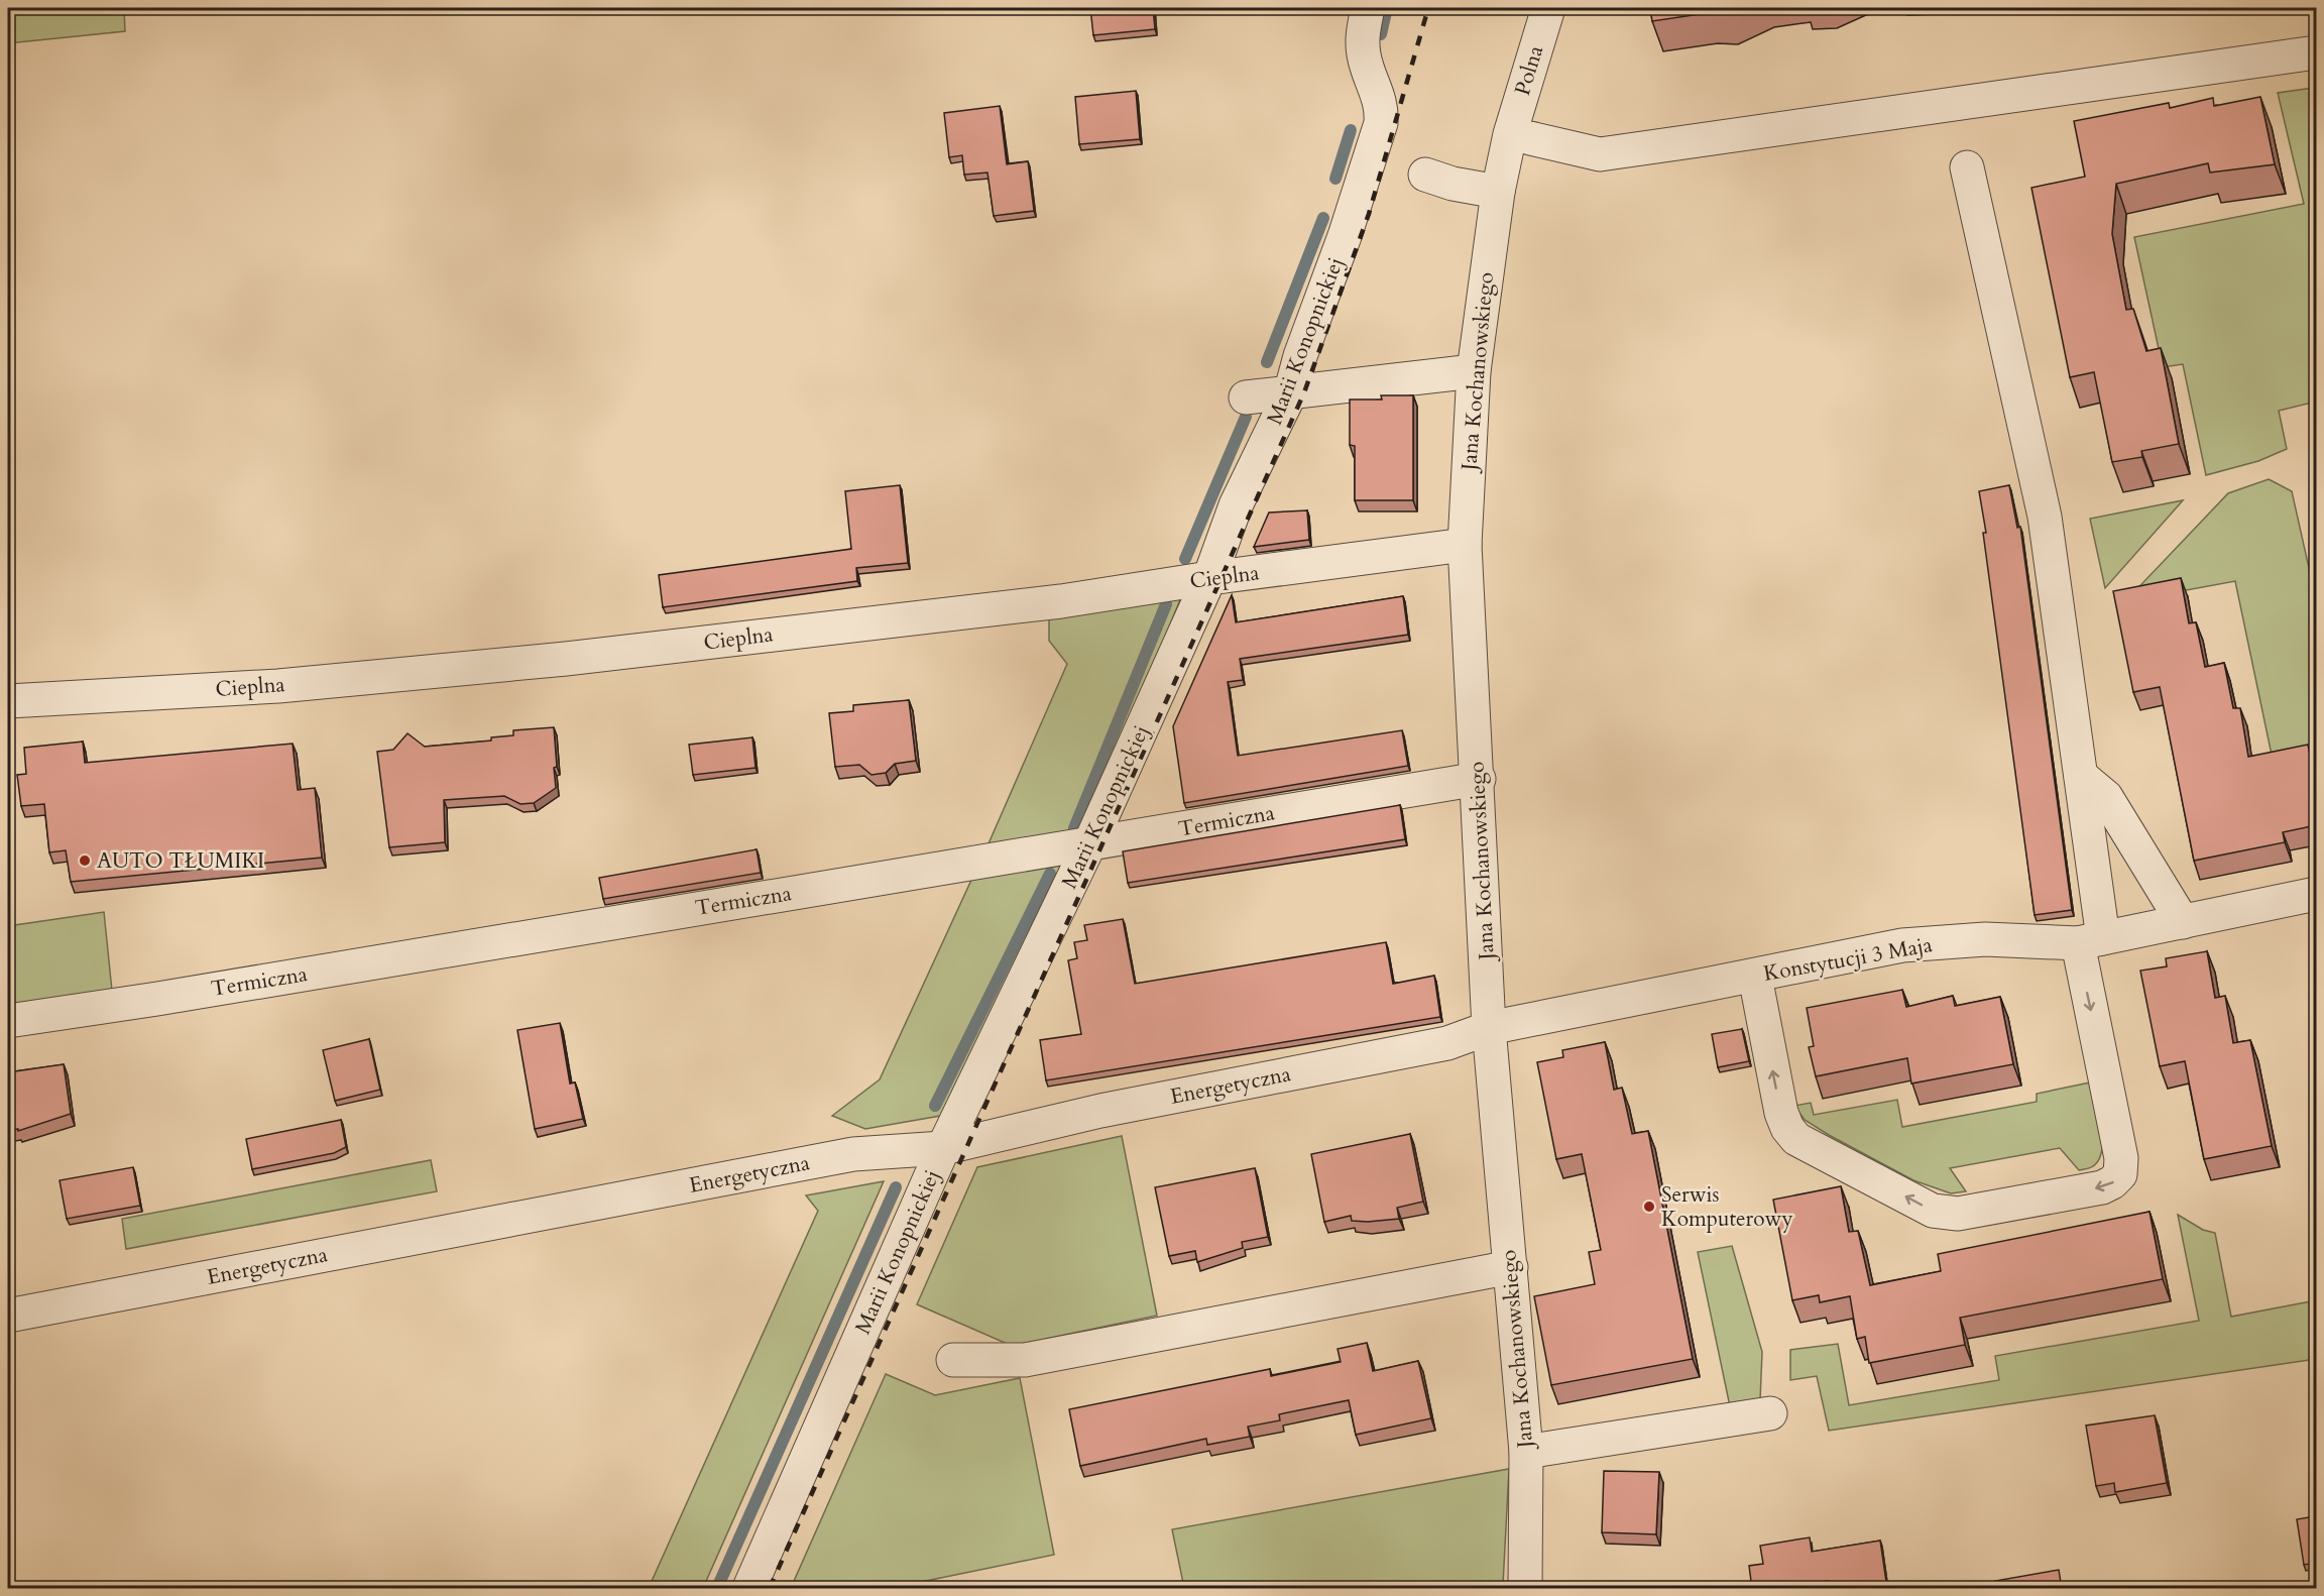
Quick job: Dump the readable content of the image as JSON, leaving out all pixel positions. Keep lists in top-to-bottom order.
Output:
{
  "streets": {
    "street": [
      "Polna",
      "Marii Konopnickiej",
      "Jana Kochanowskiego",
      "Cieplna",
      "Termiczna",
      "Konstytucji 3 Maja",
      "Energetyczna"
    ]
  },
  "crossings": [
    ["Polna", "Jana Kochanowskiego"],
    ["Marii Konopnickiej", "Cieplna"],
    ["Marii Konopnickiej", "Termiczna"],
    ["Marii Konopnickiej", "Energetyczna"],
    ["Jana Kochanowskiego", "Cieplna"],
    ["Jana Kochanowskiego", "Termiczna"],
    ["Jana Kochanowskiego", "Konstytucji 3 Maja"],
    ["Jana Kochanowskiego", "Energetyczna"],
    ["Konstytucji 3 Maja", "Energetyczna"]
  ],
  "places": ["AUTO TŁUMIKI", "Serwis Komputerowy"]
}
